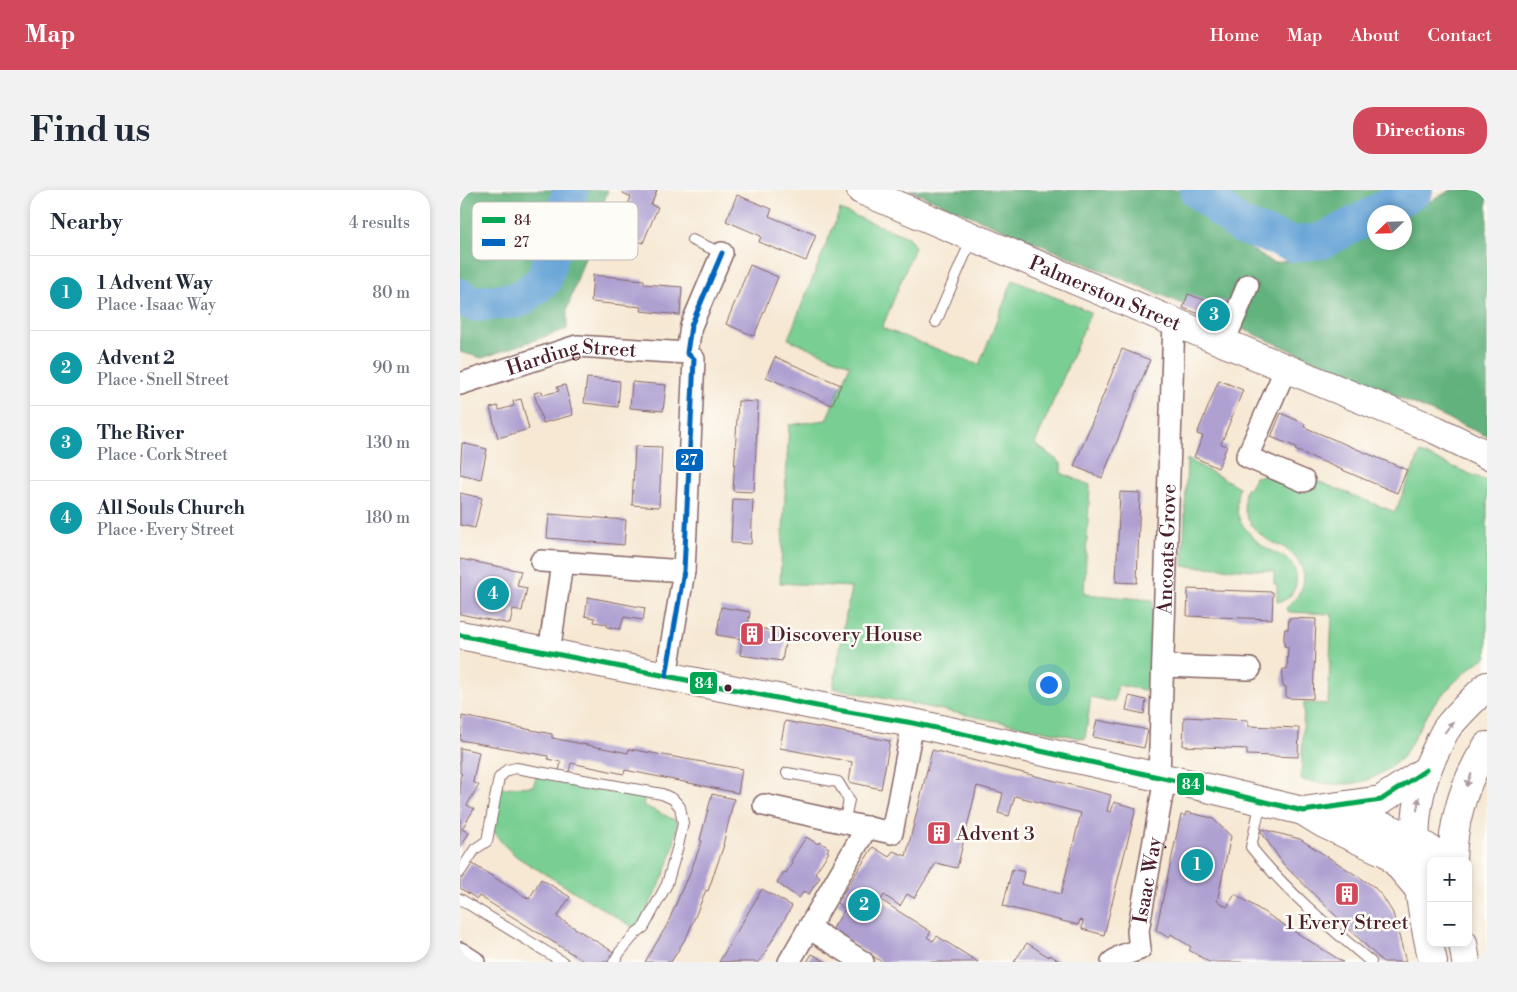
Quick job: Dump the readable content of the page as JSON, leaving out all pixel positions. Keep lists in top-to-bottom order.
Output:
{
  "streets": {
    "main road": ["Palmerston Street"],
    "street": ["Harding Street", "Ancoats Grove", "Isaac Way"]
  },
  "crossings": [
    ["Palmerston Street", "Ancoats Grove"],
    ["Ancoats Grove", "Isaac Way"]
  ],
  "places": {
    "building": ["Discovery House", "Advent 3", "1 Every Street"]
  },
  "lines": ["transit line 27", "transit line 84"],
  "legend": ["84", "27"],
  "north": "bottom left",
  "page": {
    "header": "Map",
    "nav": [
      "Home",
      "Map",
      "About",
      "Contact"
    ],
    "buttons": "Directions",
    "title": "Find us",
    "heading": ["Nearby", "4 results"],
    "list": [
      {
        "mark": "1",
        "name": "1 Advent Way",
        "note": "Place · Isaac Way",
        "value": "80 m"
      },
      {
        "mark": "2",
        "name": "Advent 2",
        "note": "Place · Snell Street",
        "value": "90 m"
      },
      {
        "mark": "3",
        "name": "The River",
        "note": "Place · Cork Street",
        "value": "130 m"
      },
      {
        "mark": "4",
        "name": "All Souls Church",
        "note": "Place · Every Street",
        "value": "180 m"
      }
    ],
    "pins": [
      "3",
      "4",
      "1",
      "2"
    ],
    "map_buttons": ["+", "−"]
  }
}
